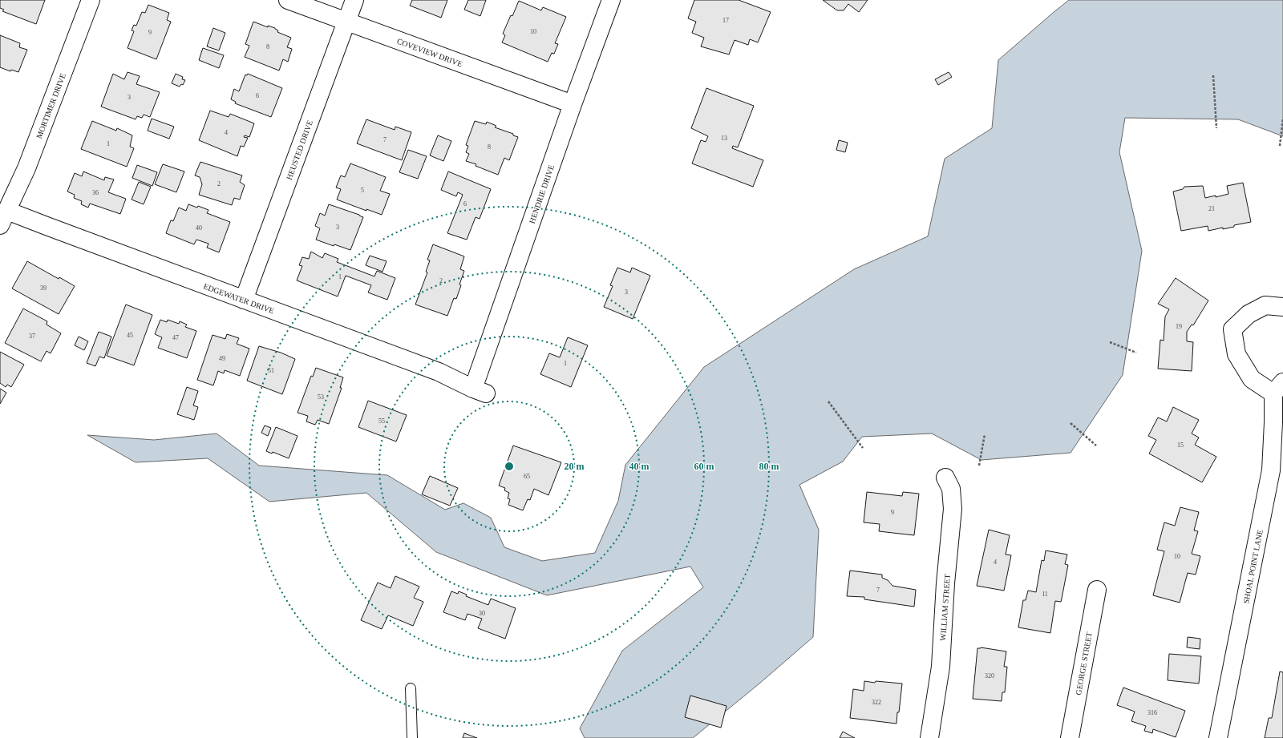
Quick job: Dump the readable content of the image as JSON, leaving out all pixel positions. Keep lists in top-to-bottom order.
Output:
{
  "streets": {
    "street": [
      "COVEVIEW DRIVE",
      "MORTIMER DRIVE",
      "HEUSTED DRIVE",
      "HENDRIE DRIVE",
      "EDGEWATER DRIVE",
      "SHOAL POINT LANE",
      "WILLIAM STREET",
      "GEORGE STREET"
    ]
  },
  "crossings": [
    ["COVEVIEW DRIVE", "HEUSTED DRIVE"],
    ["COVEVIEW DRIVE", "HENDRIE DRIVE"],
    ["MORTIMER DRIVE", "EDGEWATER DRIVE"],
    ["HEUSTED DRIVE", "EDGEWATER DRIVE"],
    ["HENDRIE DRIVE", "EDGEWATER DRIVE"]
  ],
  "house_numbers": [
    "17",
    "10",
    "9",
    "8",
    "6",
    "3",
    "4",
    "13",
    "7",
    "1",
    "8",
    "2",
    "5",
    "36",
    "6",
    "21",
    "3",
    "40",
    "1",
    "2",
    "39",
    "3",
    "19",
    "45",
    "37",
    "47",
    "49",
    "1",
    "51",
    "53",
    "55",
    "15",
    "65",
    "9",
    "10",
    "4",
    "7",
    "11",
    "30",
    "320",
    "322",
    "316"
  ],
  "rings": [
    "20 m",
    "40 m",
    "60 m",
    "80 m"
  ]
}
